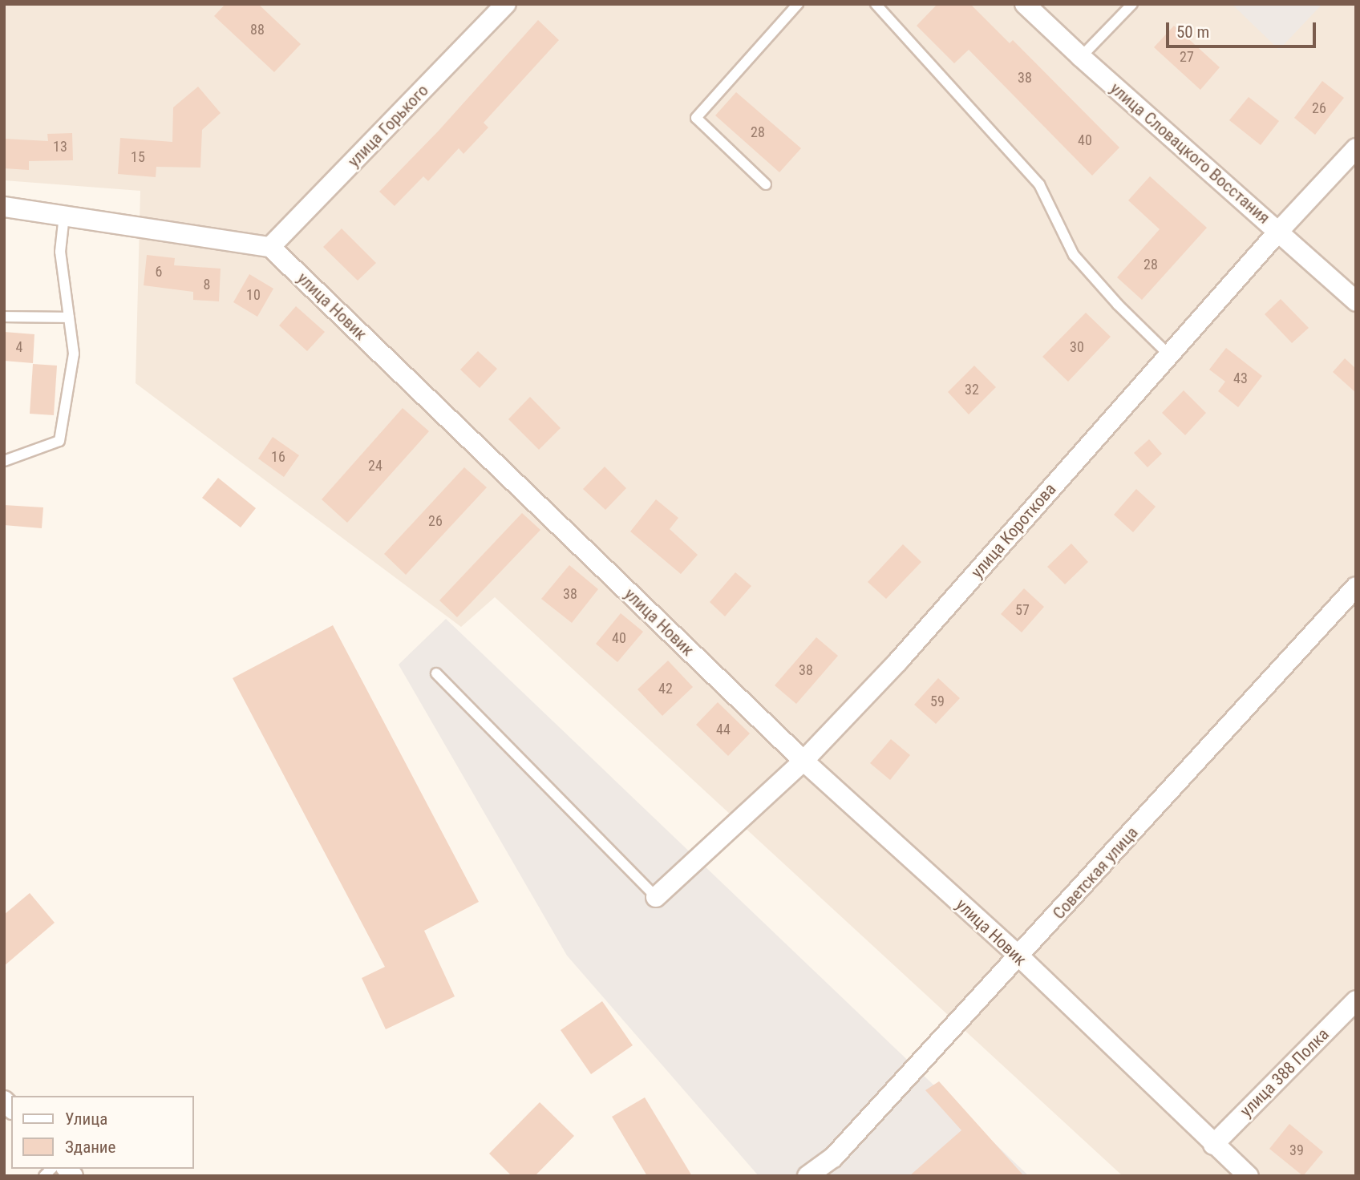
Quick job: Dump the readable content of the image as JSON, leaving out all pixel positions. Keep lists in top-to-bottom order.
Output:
{
  "streets": {
    "street": [
      "улица Горького",
      "улица Словацкого Восстания",
      "улица Новик",
      "улица Короткова",
      "Советская улица",
      "улица 388 Полка"
    ]
  },
  "crossings": [
    ["улица Горького", "улица Новик"],
    ["улица Словацкого Восстания", "улица Короткова"],
    ["улица Новик", "улица Короткова"],
    ["улица Новик", "Советская улица"],
    ["улица Новик", "улица 388 Полка"]
  ],
  "house_numbers": [
    "88",
    "27",
    "38",
    "26",
    "28",
    "40",
    "13",
    "15",
    "28",
    "6",
    "8",
    "10",
    "4",
    "30",
    "43",
    "32",
    "16",
    "24",
    "26",
    "38",
    "57",
    "40",
    "38",
    "42",
    "59",
    "44",
    "39"
  ],
  "legend": ["Улица", "Здание"],
  "scale_bar": "50 m"
}
